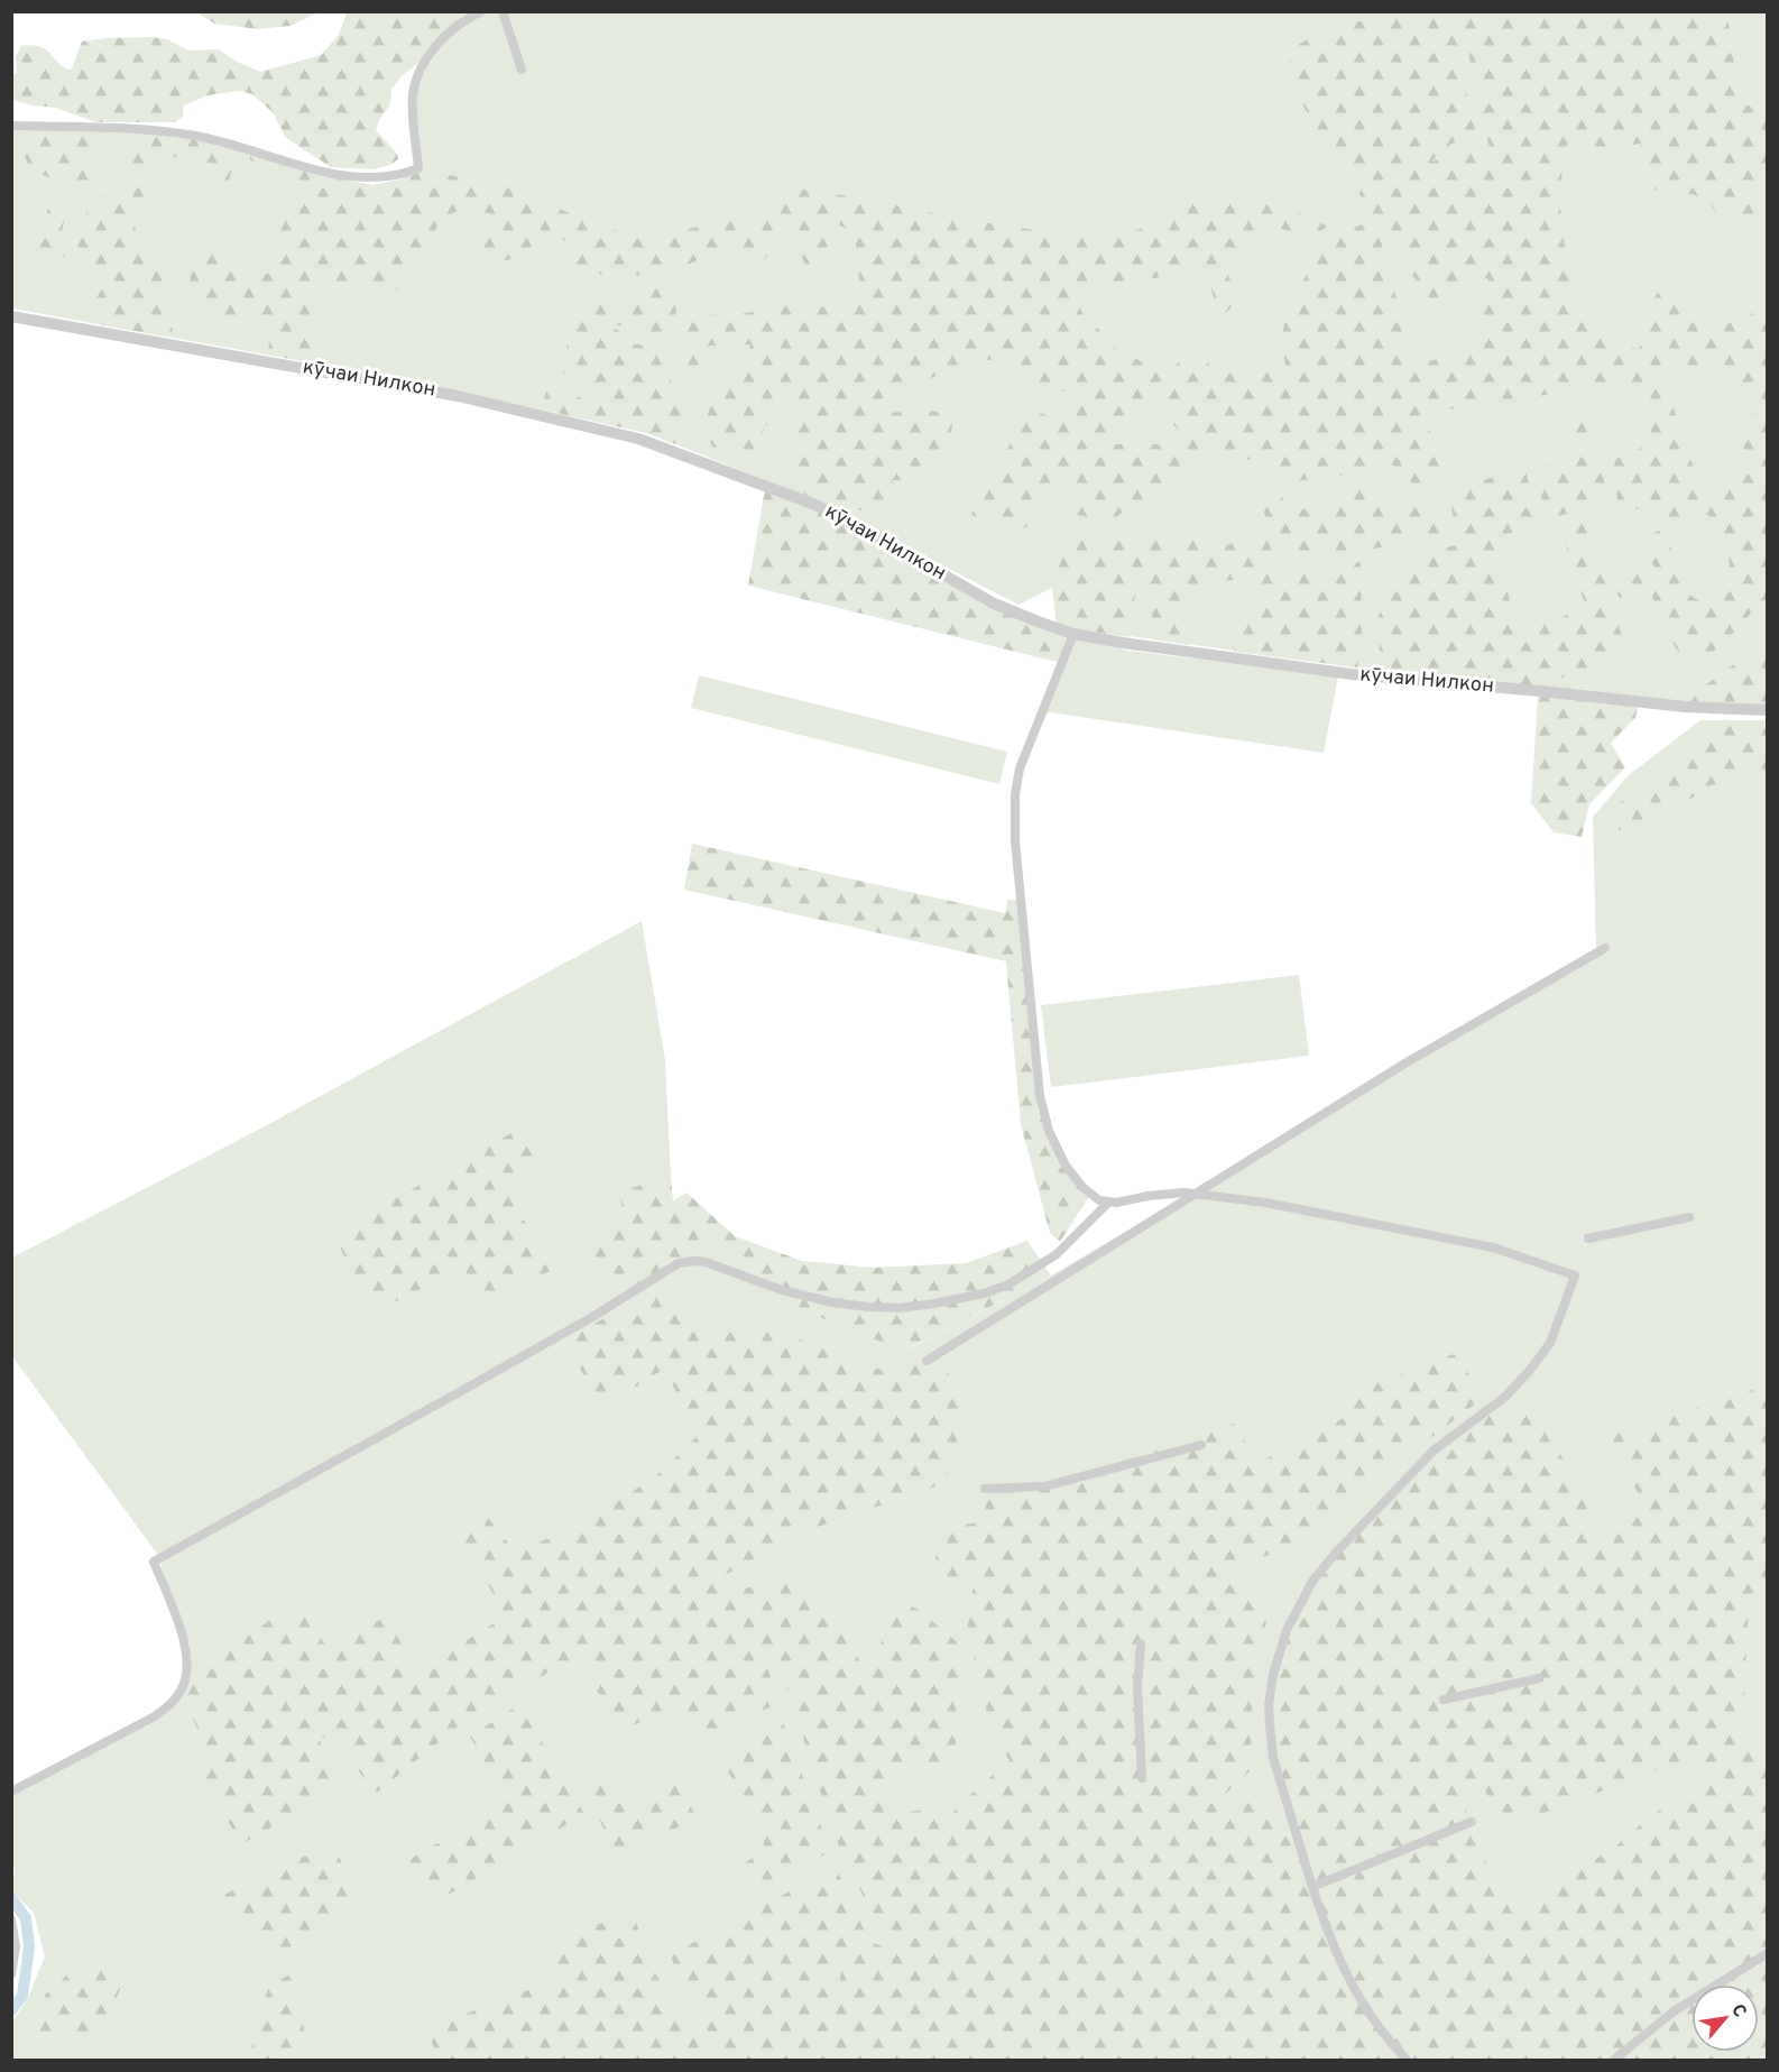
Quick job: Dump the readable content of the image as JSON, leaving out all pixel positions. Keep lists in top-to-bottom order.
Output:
{
  "streets": {
    "street": ["кӯчаи Нилкон"]
  },
  "north": "top right"
}
